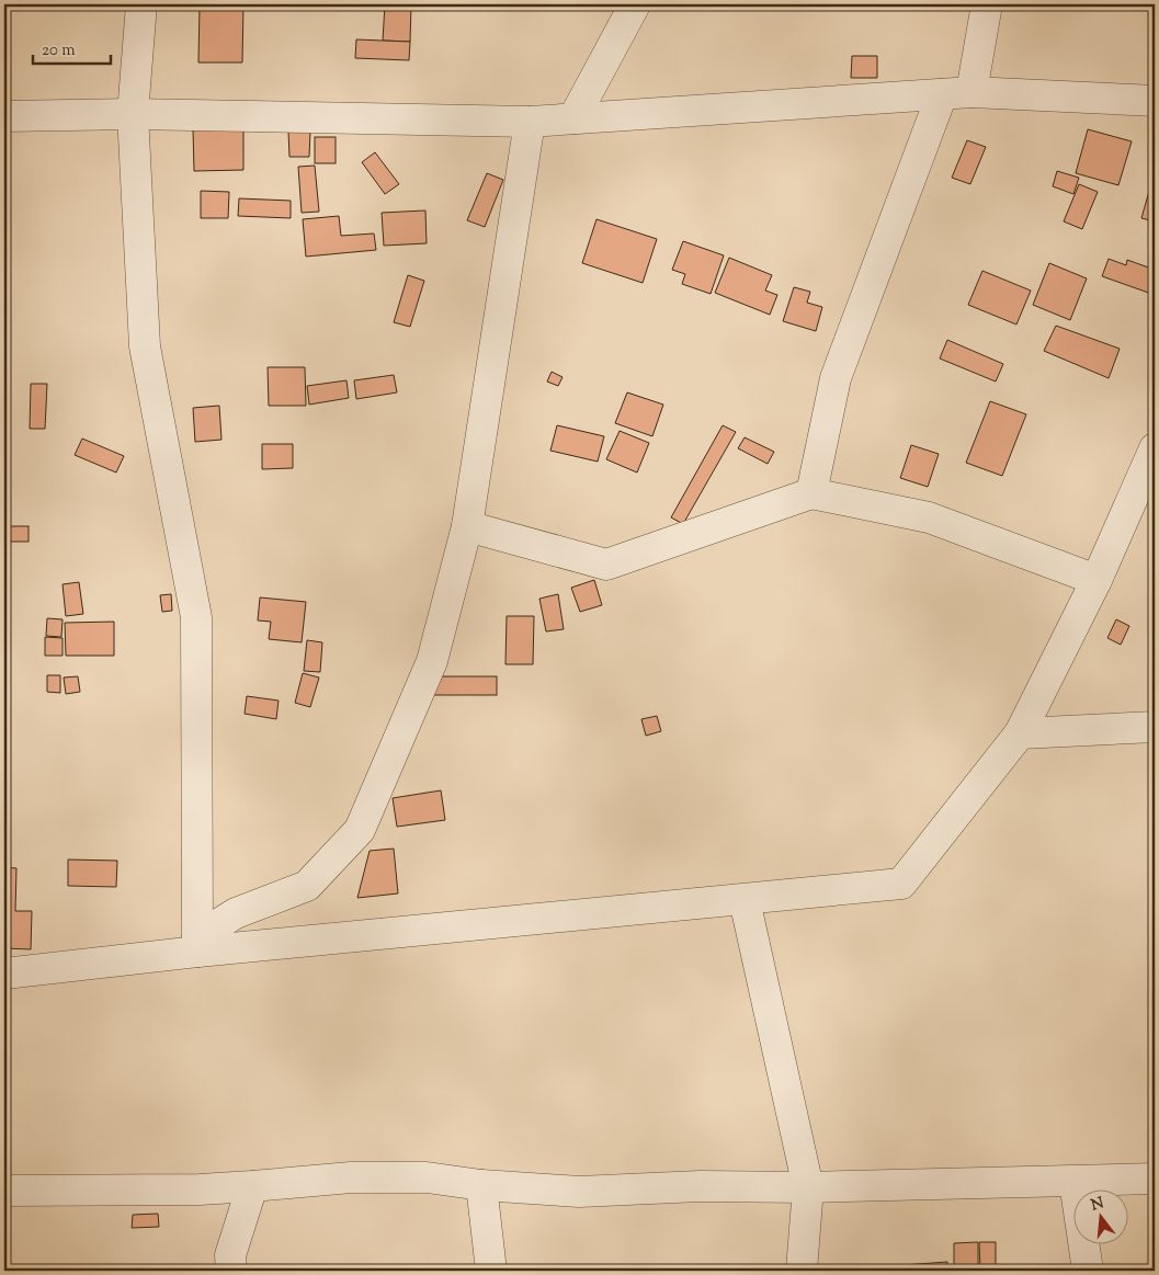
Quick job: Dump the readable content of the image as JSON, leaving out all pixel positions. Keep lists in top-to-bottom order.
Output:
{
  "scale_bar": "20 m",
  "north": "top"
}
